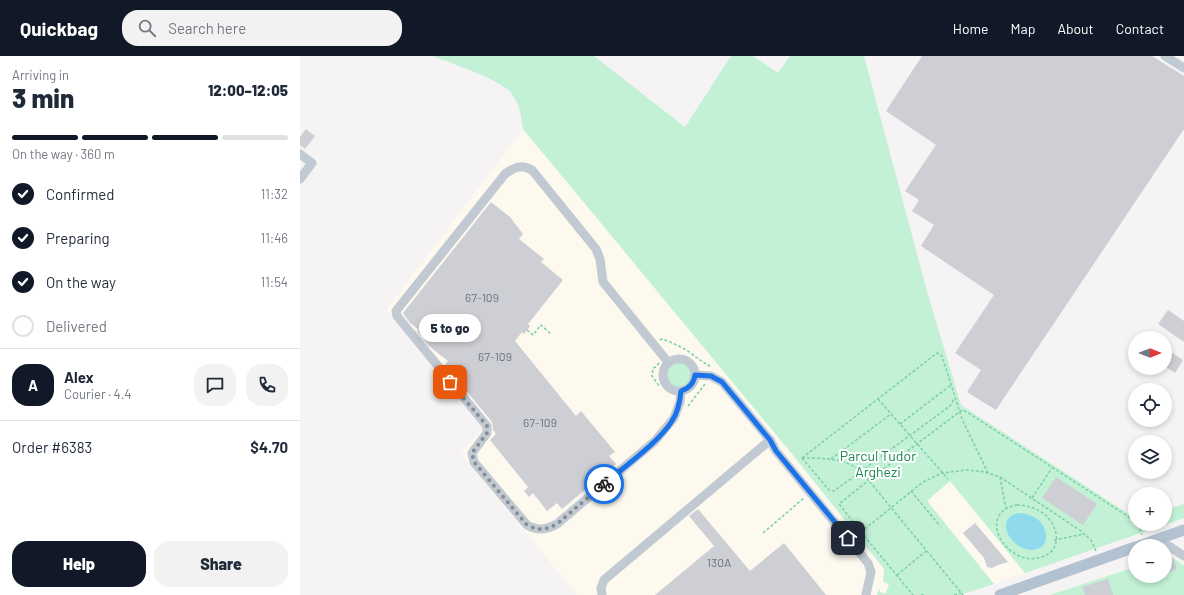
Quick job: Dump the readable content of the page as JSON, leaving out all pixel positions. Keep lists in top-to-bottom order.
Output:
{
  "parks": ["Parcul Tudor Arghezi"],
  "places": ["5 to go"],
  "house_numbers": [
    "67-109",
    "67-109",
    "67-109",
    "130A"
  ],
  "north": "right",
  "page": {
    "header": "Quickbag",
    "search": "Search here",
    "nav": [
      "Home",
      "Map",
      "About",
      "Contact"
    ],
    "heading": ["3 min", "Arriving in", "12:00–12:05"],
    "panel": [
      "Alex",
      "Courier · 4.4",
      "Order #6383",
      "$4.70"
    ],
    "bar": "On the way · 360 m",
    "list": [
      ["Confirmed", "11:32"],
      ["Preparing", "11:46"],
      ["On the way", "11:54"],
      "Delivered"
    ],
    "bubble": "5 to go",
    "map_buttons": ["+", "−"],
    "round": "A",
    "buttons": ["Help", "Share"]
  }
}
